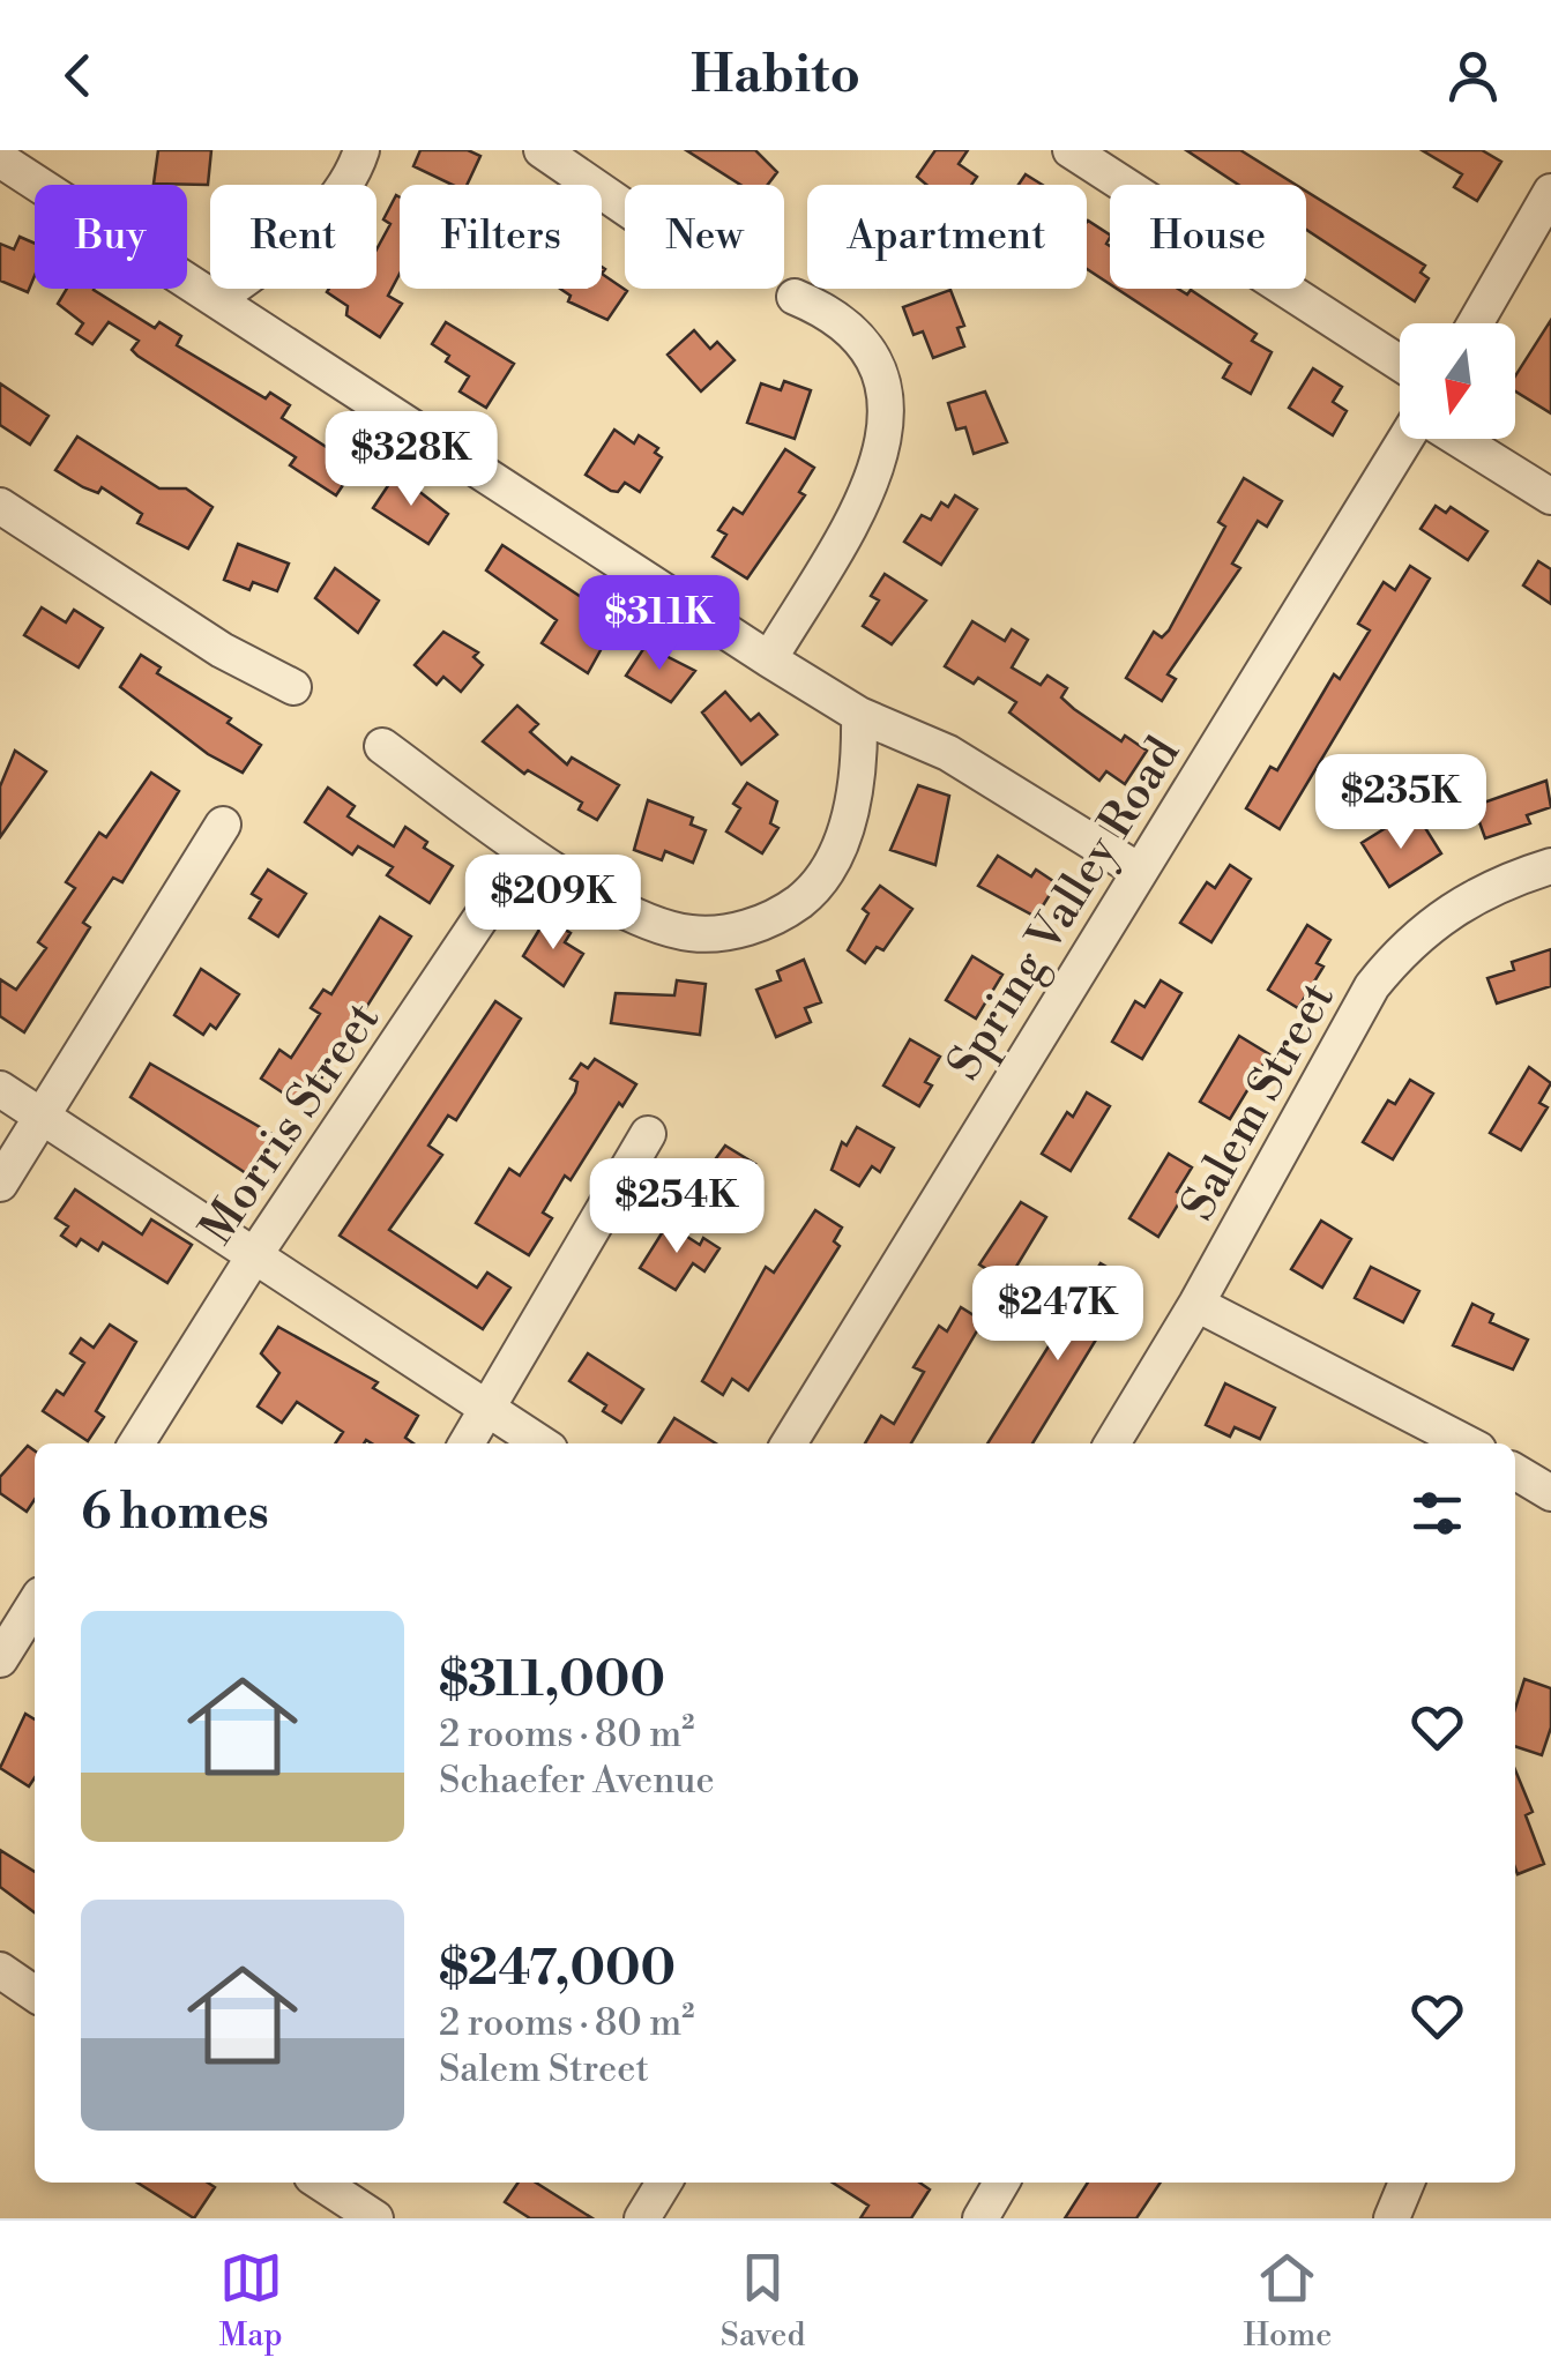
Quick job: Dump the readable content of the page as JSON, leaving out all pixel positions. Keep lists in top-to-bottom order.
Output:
{
  "streets": {
    "street": ["Spring Valley Road", "Salem Street", "Morris Street"]
  },
  "north": "bottom",
  "page": {
    "header": "Habito",
    "chip": [
      "Buy",
      "Rent",
      "Filters",
      "New",
      "Apartment",
      "House"
    ],
    "price": [
      "$328K",
      "$311K",
      "$235K",
      "$209K",
      "$254K",
      "$247K"
    ],
    "heading": "6 homes",
    "list": [
      {
        "name": "$311,000",
        "note": "2 rooms · 80 m² · Schaefer Avenue"
      },
      {
        "name": "$247,000",
        "note": "2 rooms · 80 m² · Salem Street"
      }
    ],
    "tabs": ["Map", "Saved", "Home"]
  }
}
